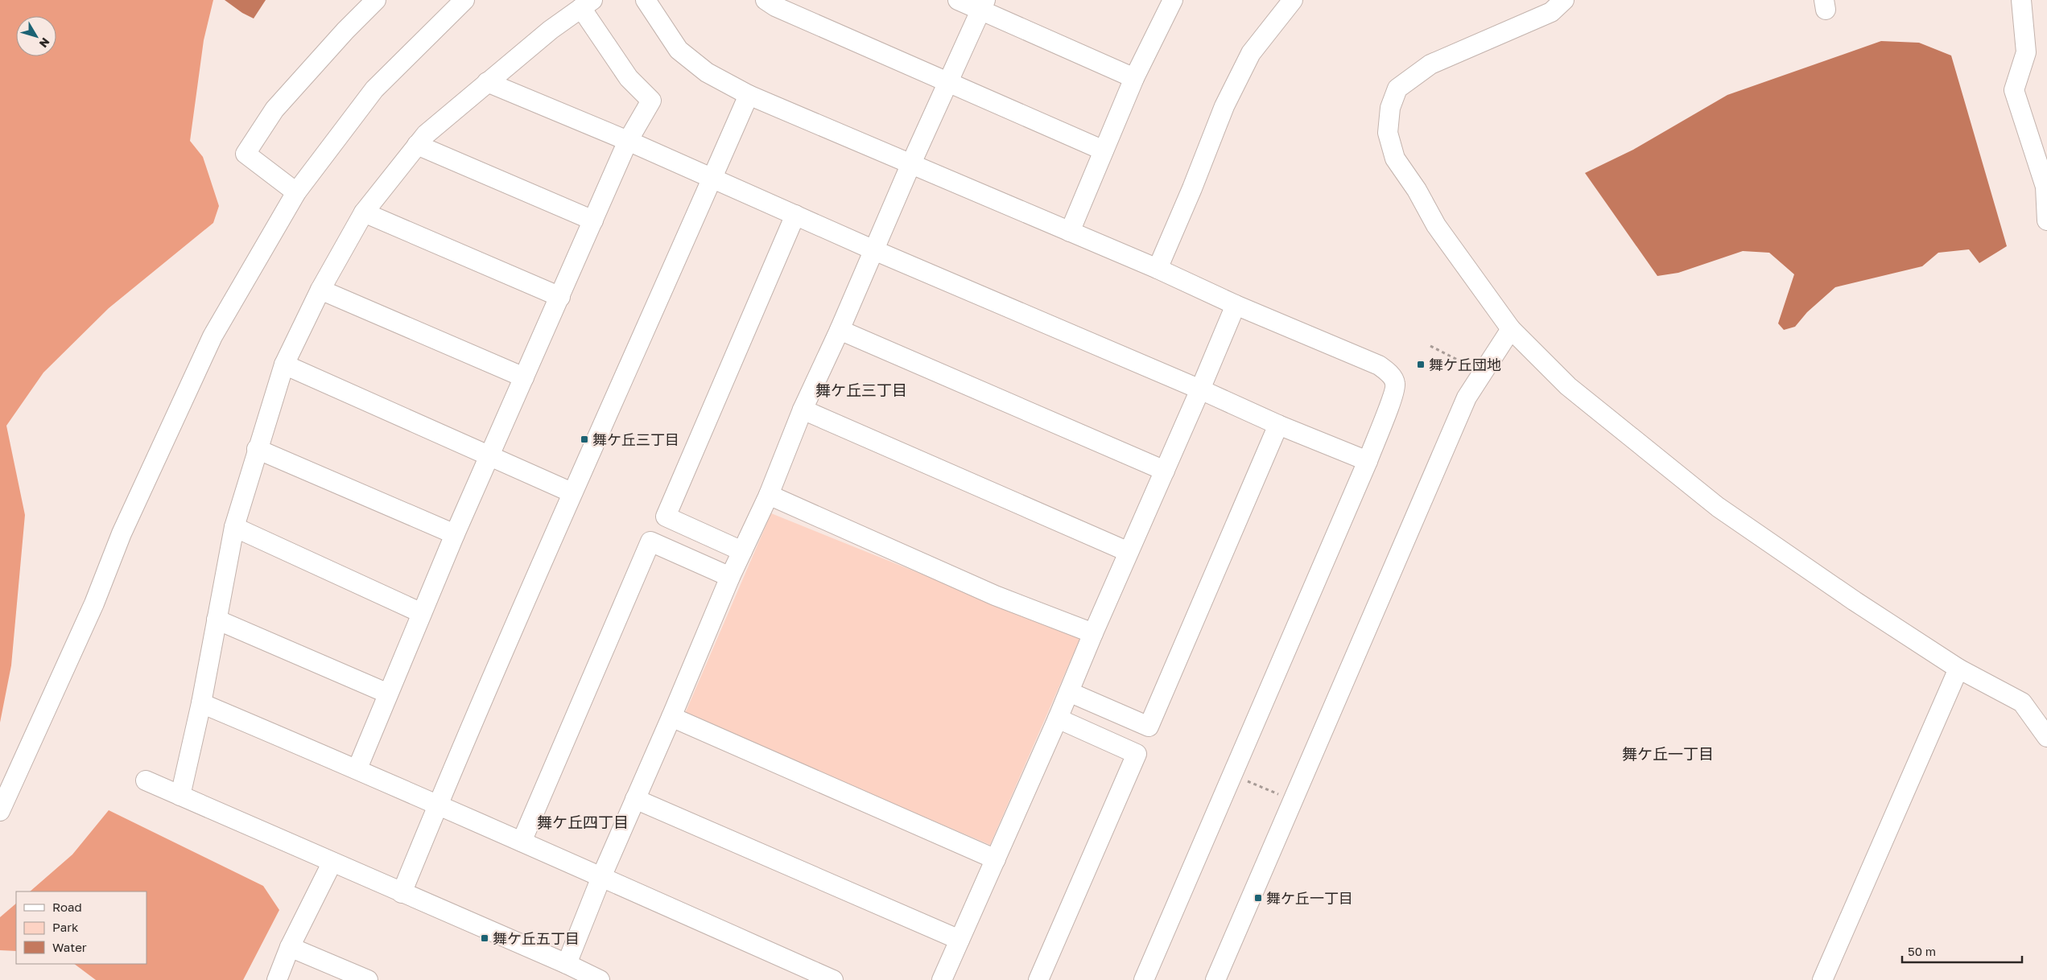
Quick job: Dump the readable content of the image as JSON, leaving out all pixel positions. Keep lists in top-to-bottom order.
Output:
{
  "districts": ["舞ケ丘三丁目", "舞ケ丘一丁目", "舞ケ丘四丁目"],
  "places": {
    "transit": [
      "舞ケ丘団地",
      "舞ケ丘三丁目",
      "舞ケ丘一丁目",
      "舞ケ丘五丁目"
    ]
  },
  "legend": ["Road", "Park", "Water"],
  "scale_bar": "50 m",
  "north": "bottom right"
}
